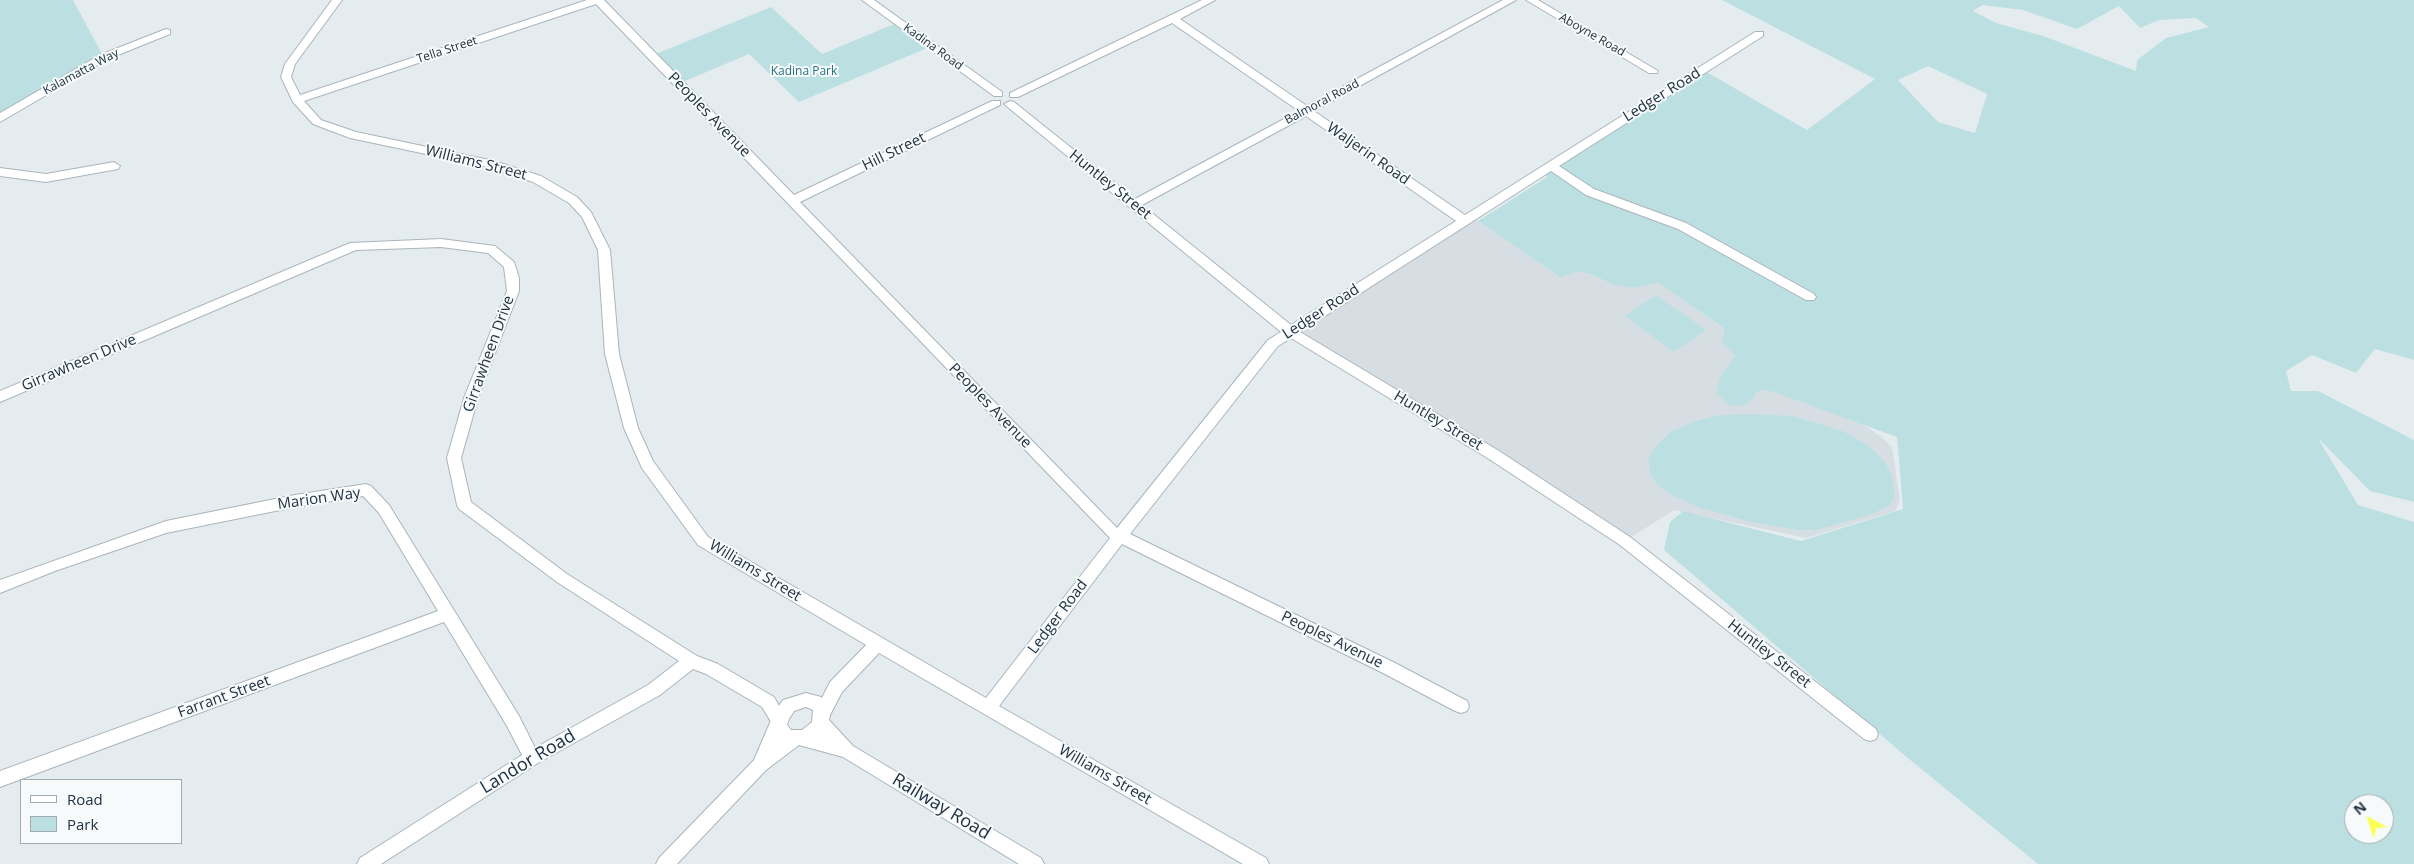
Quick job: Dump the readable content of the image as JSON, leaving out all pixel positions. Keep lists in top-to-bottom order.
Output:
{
  "streets": {
    "street": [
      "Aboyne Road",
      "Kadina Road",
      "Tella Street",
      "Kalamatta Way",
      "Ledger Road",
      "Balmoral Road",
      "Peoples Avenue",
      "Hill Street",
      "Waljerin Road",
      "Williams Street",
      "Huntley Street",
      "Girrawheen Drive",
      "Marion Way",
      "Farrant Street",
      "Landor Road",
      "Railway Road"
    ]
  },
  "crossings": [
    ["Kadina Road", "Hill Street"],
    ["Kadina Road", "Huntley Street"],
    ["Tella Street", "Peoples Avenue"],
    ["Tella Street", "Williams Street"],
    ["Ledger Road", "Peoples Avenue"],
    ["Ledger Road", "Waljerin Road"],
    ["Ledger Road", "Williams Street"],
    ["Ledger Road", "Huntley Street"],
    ["Balmoral Road", "Waljerin Road"],
    ["Balmoral Road", "Huntley Street"],
    ["Peoples Avenue", "Hill Street"],
    ["Hill Street", "Waljerin Road"],
    ["Hill Street", "Huntley Street"],
    ["Girrawheen Drive", "Landor Road"],
    ["Girrawheen Drive", "Railway Road"],
    ["Marion Way", "Farrant Street"],
    ["Marion Way", "Landor Road"]
  ],
  "parks": ["Kadina Park"],
  "legend": ["Road", "Park"],
  "north": "top left"
}
